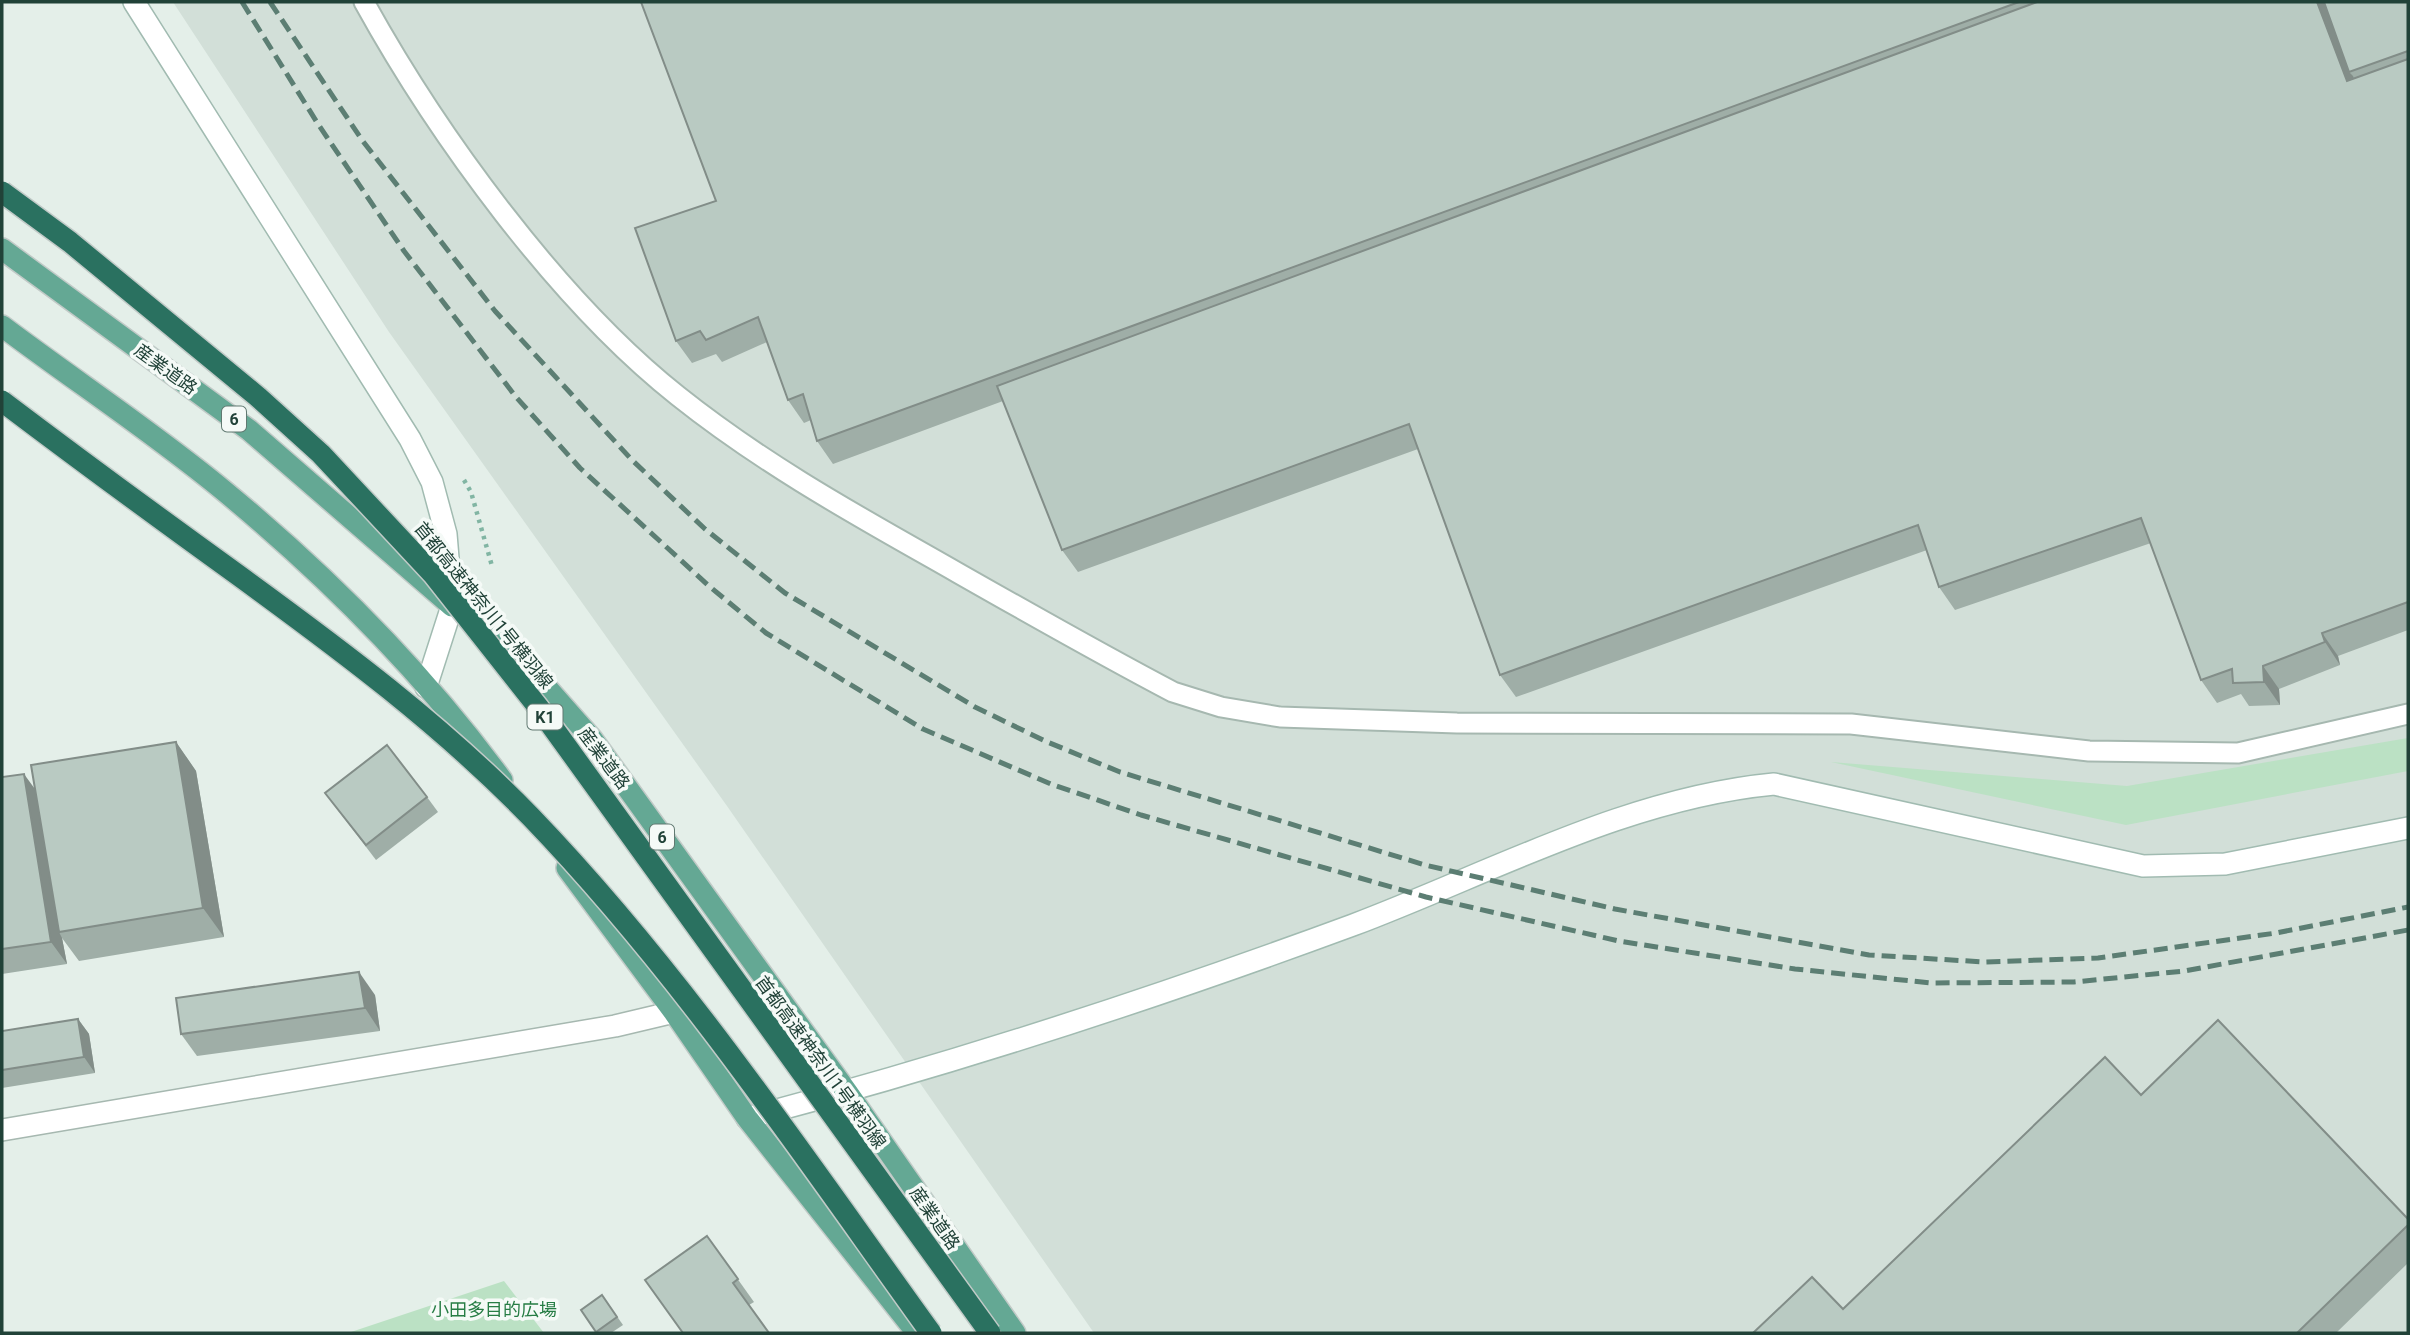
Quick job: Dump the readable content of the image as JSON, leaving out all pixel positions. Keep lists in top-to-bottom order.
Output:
{
  "streets": {
    "highway": ["首都高速神奈川1号横羽線", "K1"],
    "main road": ["産業道路", "6"]
  },
  "parks": ["小田多目的広場"]
}
